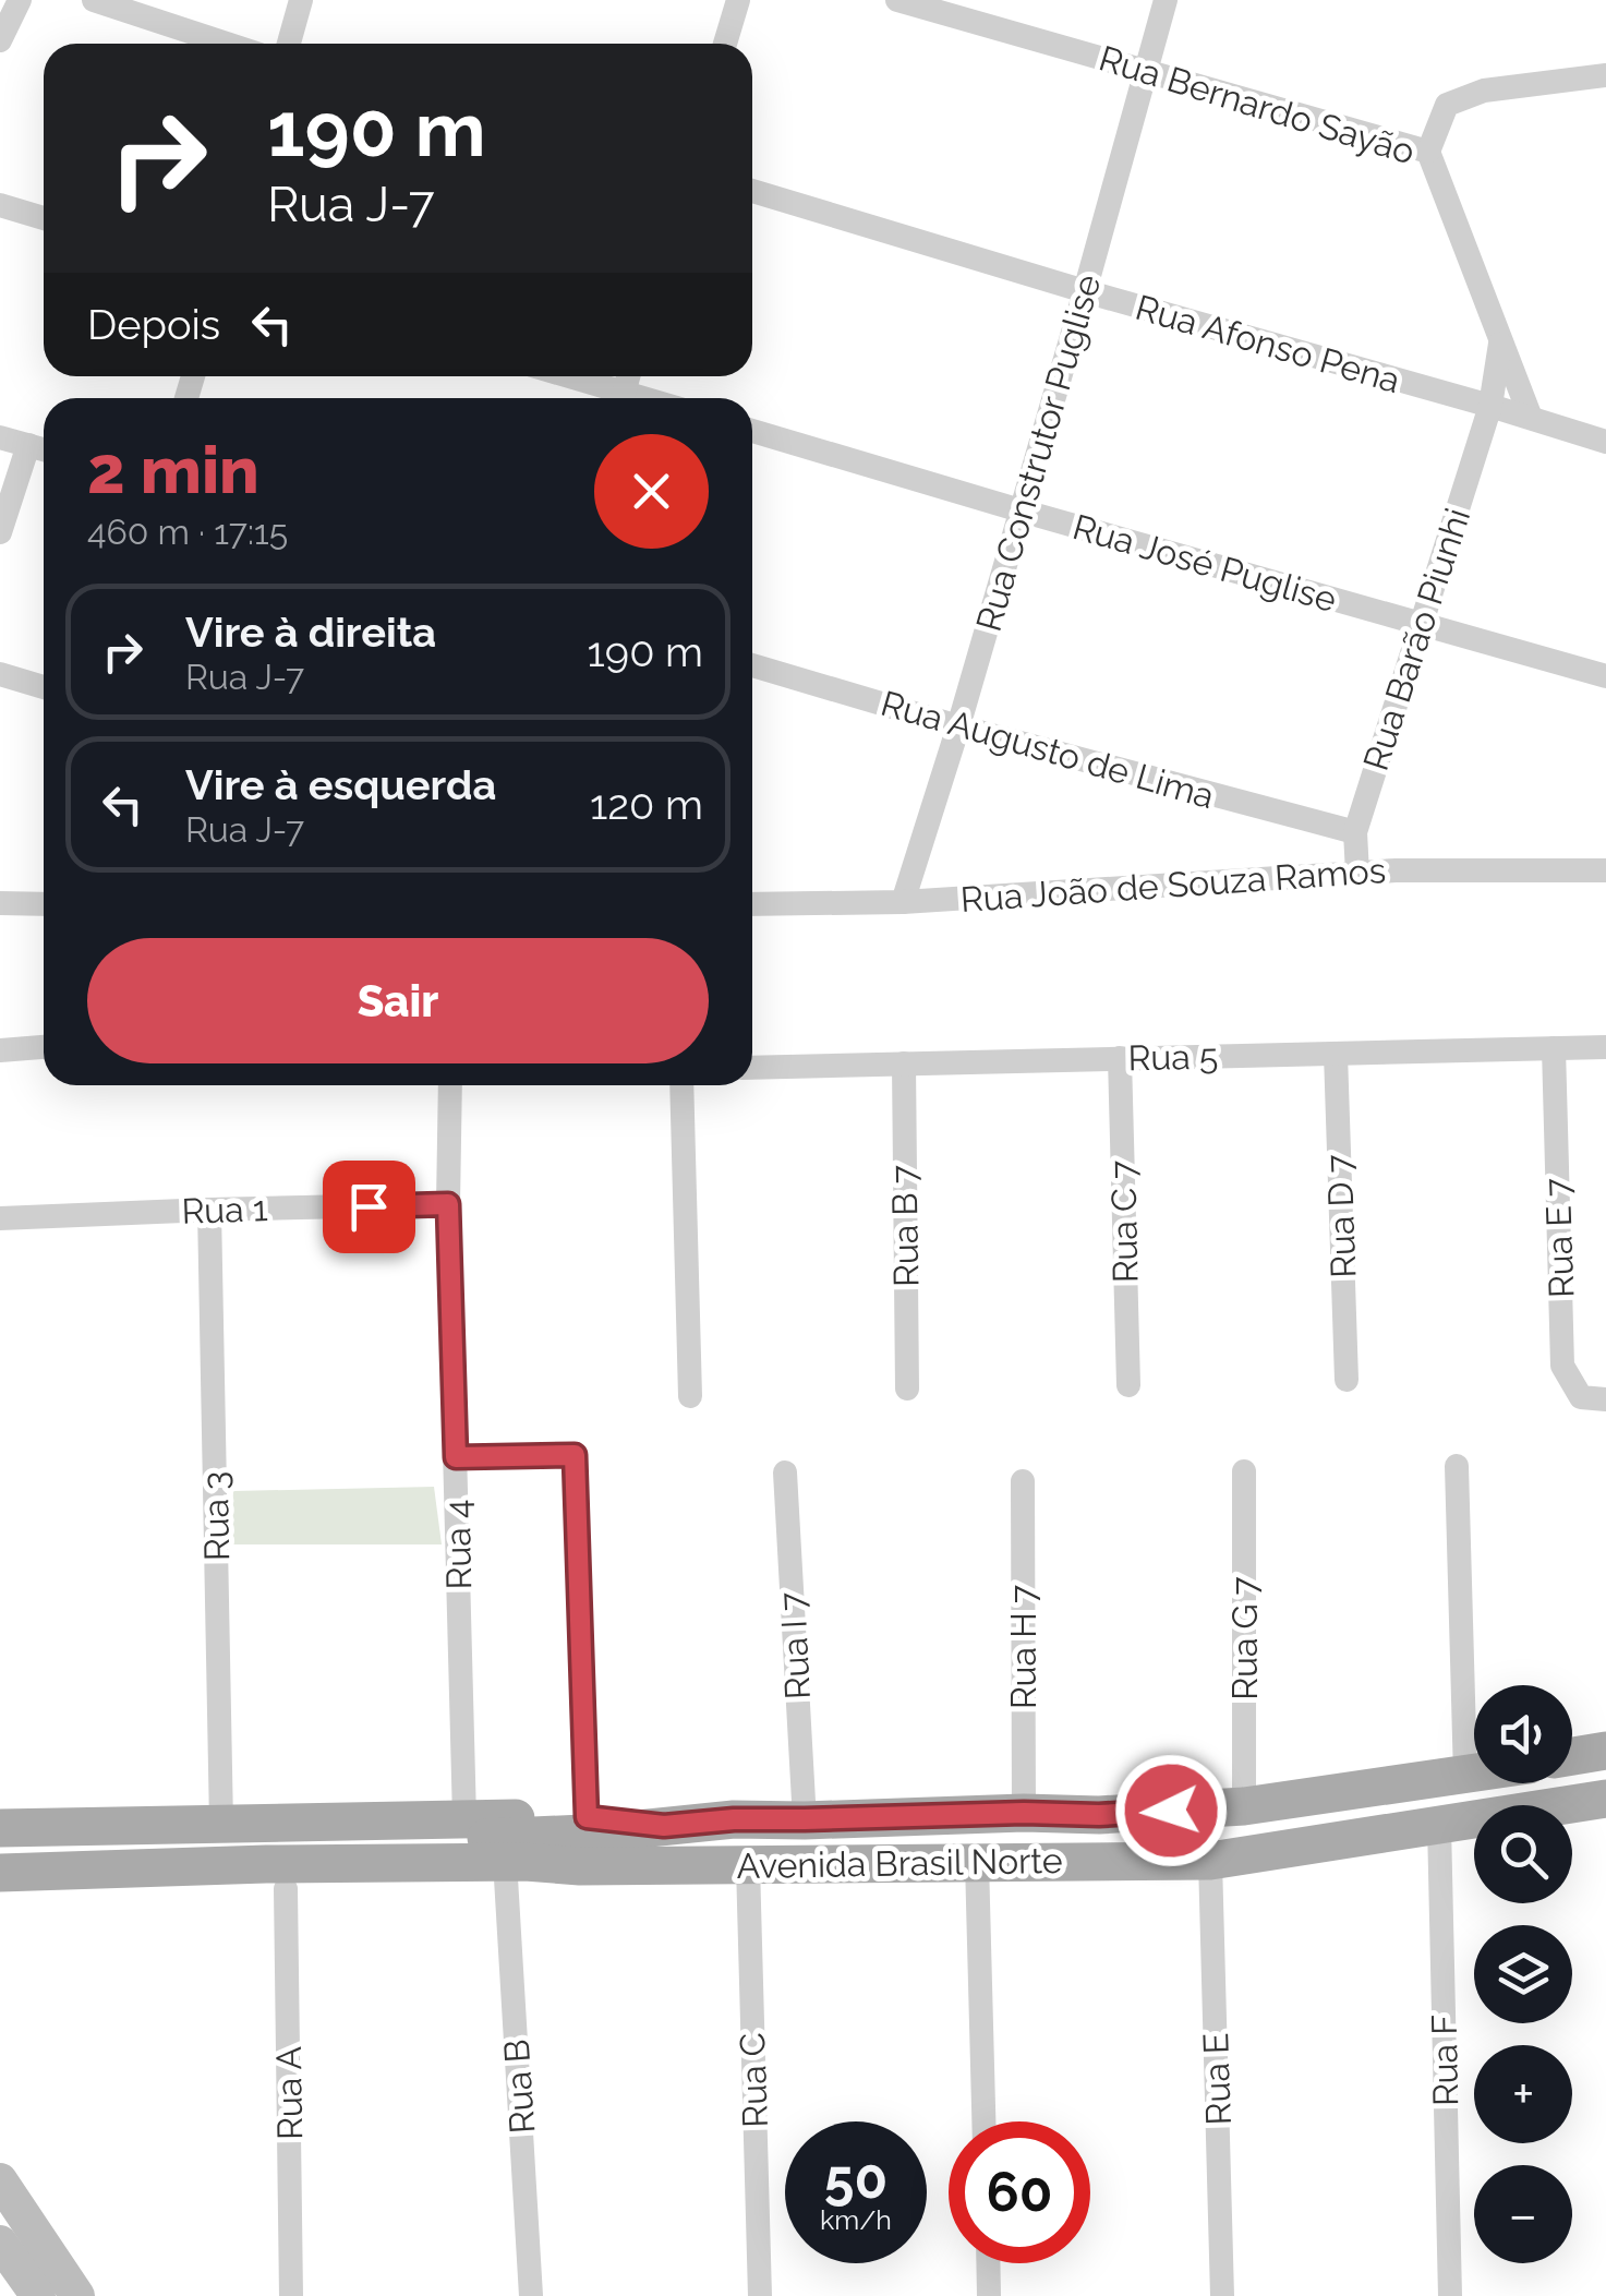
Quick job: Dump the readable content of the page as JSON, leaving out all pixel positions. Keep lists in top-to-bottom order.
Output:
{
  "streets": {
    "main road": ["Avenida Brasil Norte"],
    "street": [
      "Rua Bernardo Sayão",
      "Rua Afonso Pena",
      "Rua Construtor Puglise",
      "Rua José Puglise",
      "Rua Barão Piunhi",
      "Rua Augusto de Lima",
      "Rua João de Souza Ramos",
      "Rua 5",
      "Rua 1",
      "Rua D 7",
      "Rua C 7",
      "Rua B 7",
      "Rua E 7",
      "Rua 3",
      "Rua 4",
      "Rua G 7",
      "Rua I 7",
      "Rua H 7",
      "Rua F",
      "Rua E",
      "Rua C",
      "Rua B",
      "Rua A"
    ]
  },
  "crossings": [
    ["Rua Bernardo Sayão", "Rua Afonso Pena"],
    ["Rua Bernardo Sayão", "Rua Construtor Puglise"],
    ["Rua Bernardo Sayão", "Rua Barão Piunhi"],
    ["Rua Afonso Pena", "Rua Construtor Puglise"],
    ["Rua Afonso Pena", "Rua Barão Piunhi"],
    ["Rua Construtor Puglise", "Rua José Puglise"],
    ["Rua Construtor Puglise", "Rua Augusto de Lima"],
    ["Rua Construtor Puglise", "Rua João de Souza Ramos"],
    ["Rua José Puglise", "Rua Barão Piunhi"],
    ["Rua Barão Piunhi", "Rua Augusto de Lima"],
    ["Rua Barão Piunhi", "Rua João de Souza Ramos"],
    ["Rua 5", "Rua D 7"],
    ["Rua 5", "Rua C 7"],
    ["Rua 5", "Rua B 7"],
    ["Rua 5", "Rua E 7"],
    ["Rua 1", "Rua 3"],
    ["Rua 1", "Rua 4"],
    ["Rua 3", "Avenida Brasil Norte"],
    ["Rua 4", "Avenida Brasil Norte"],
    ["Rua G 7", "Avenida Brasil Norte"],
    ["Rua I 7", "Avenida Brasil Norte"],
    ["Rua H 7", "Avenida Brasil Norte"],
    ["Avenida Brasil Norte", "Rua F"],
    ["Avenida Brasil Norte", "Rua E"],
    ["Avenida Brasil Norte", "Rua C"],
    ["Avenida Brasil Norte", "Rua B"],
    ["Avenida Brasil Norte", "Rua A"]
  ],
  "page": {
    "turn": ["190 m", "Rua J-7"],
    "then": "Depois",
    "heading": ["2 min", "460 m · 17:15"],
    "list": [
      {
        "name": "Vire à direita",
        "note": "Rua J-7",
        "value": "190 m"
      },
      {
        "name": "Vire à esquerda",
        "note": "Rua J-7",
        "value": "120 m"
      }
    ],
    "buttons": "Sair",
    "map_buttons": ["+", "−"],
    "speed": "50 km/h",
    "limit": "60"
  }
}
